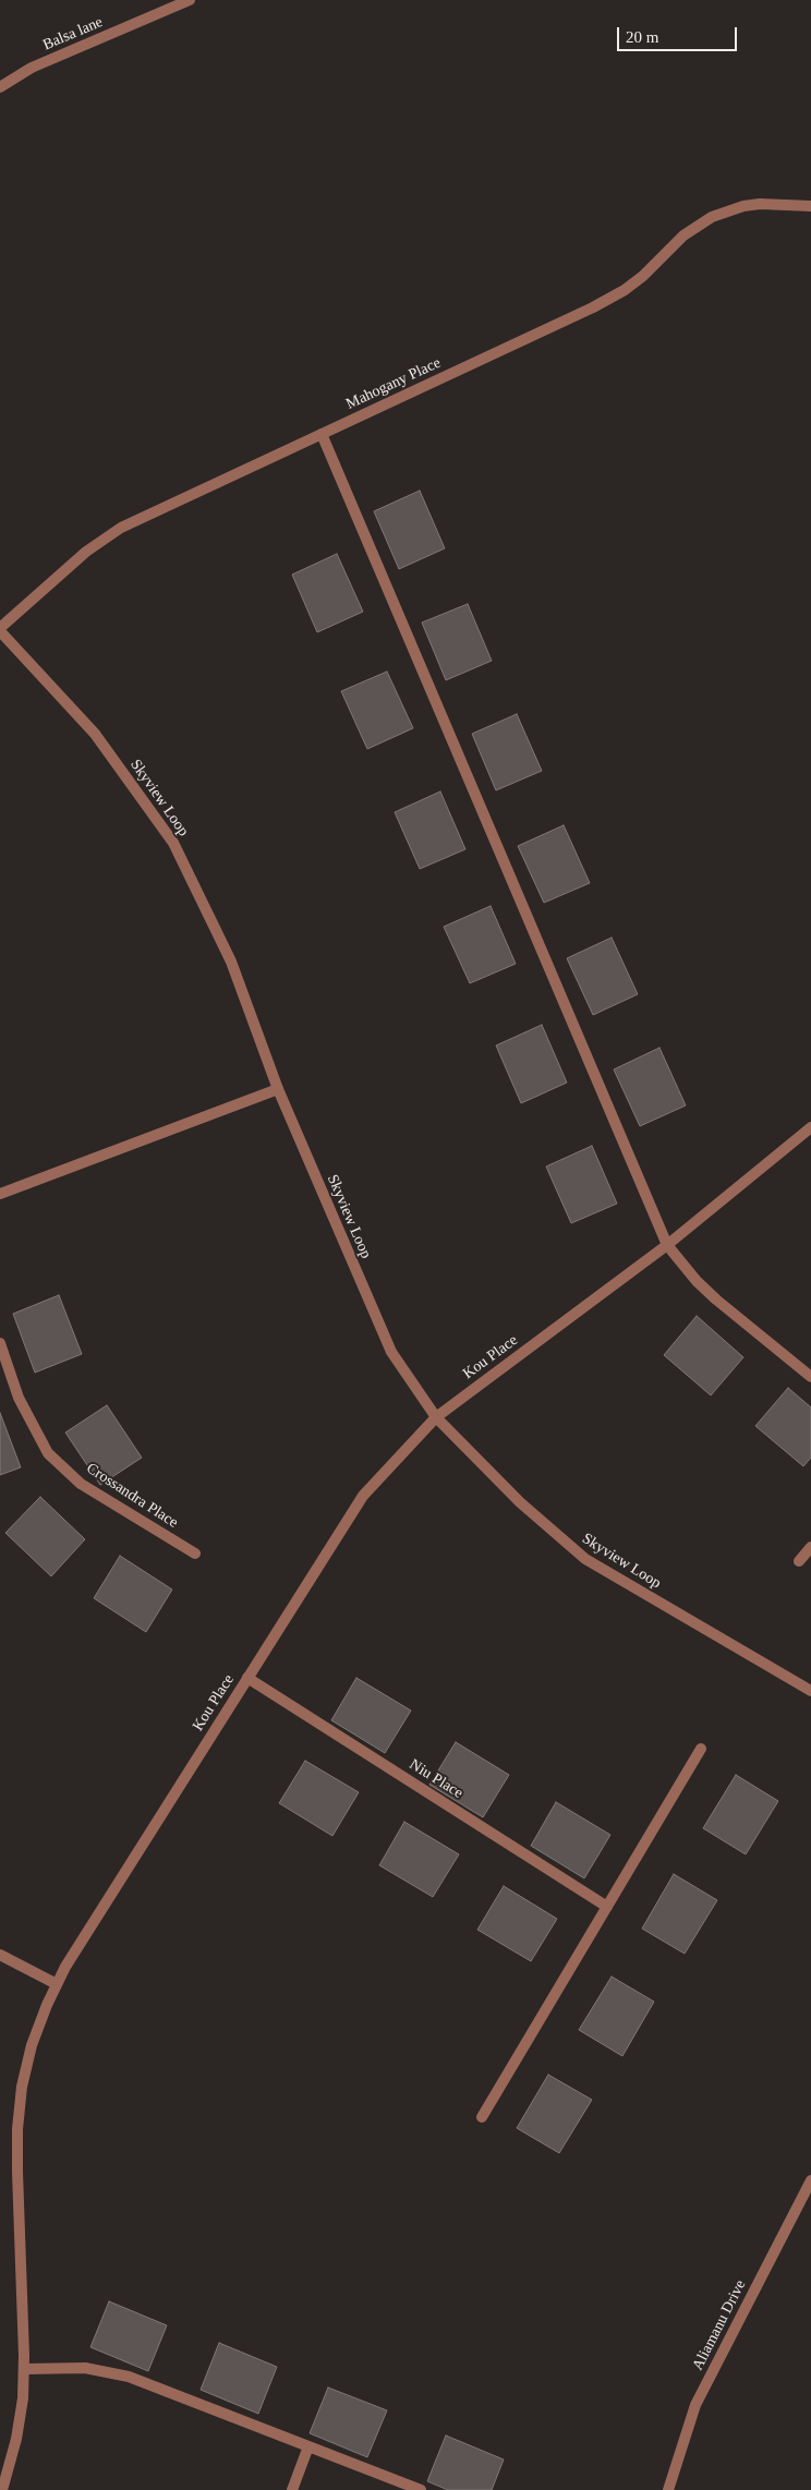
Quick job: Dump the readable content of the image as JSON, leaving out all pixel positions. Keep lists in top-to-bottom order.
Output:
{
  "streets": {
    "street": [
      "Balsa lane",
      "Mahogany Place",
      "Skyview Loop",
      "Kou Place",
      "Crossandra Place",
      "Niu Place",
      "Aliamanu Drive"
    ]
  },
  "crossings": [
    ["Mahogany Place", "Skyview Loop"],
    ["Skyview Loop", "Kou Place"],
    ["Kou Place", "Niu Place"]
  ],
  "scale_bar": "20 m"
}
